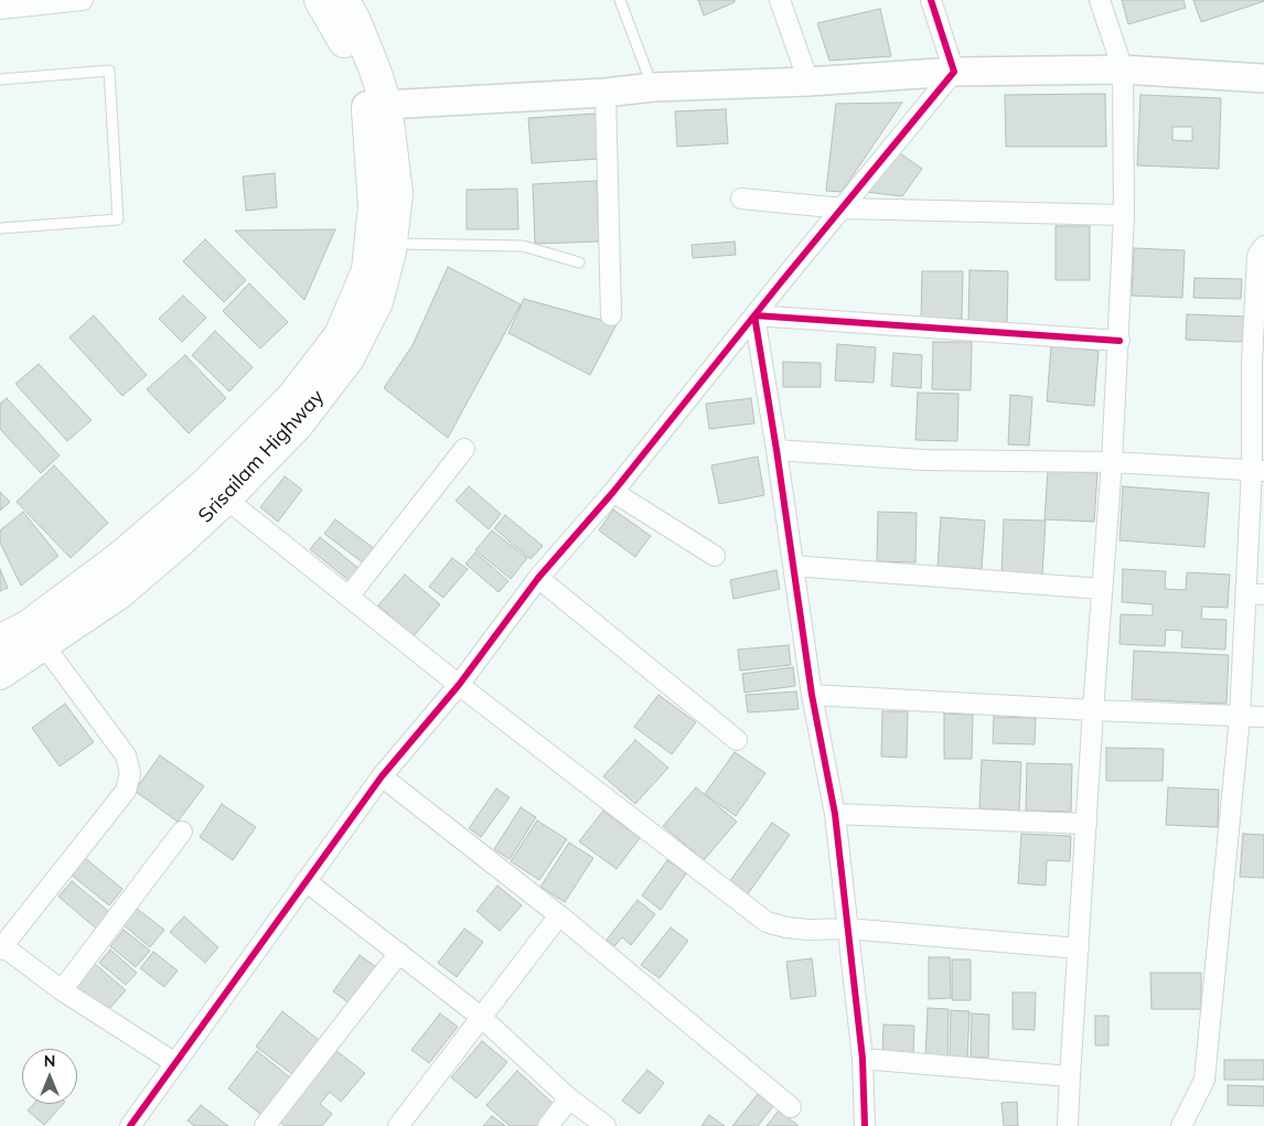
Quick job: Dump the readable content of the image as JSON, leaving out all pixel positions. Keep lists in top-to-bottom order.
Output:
{
  "streets": {
    "highway": ["Srisailam Highway"]
  },
  "north": "top"
}
